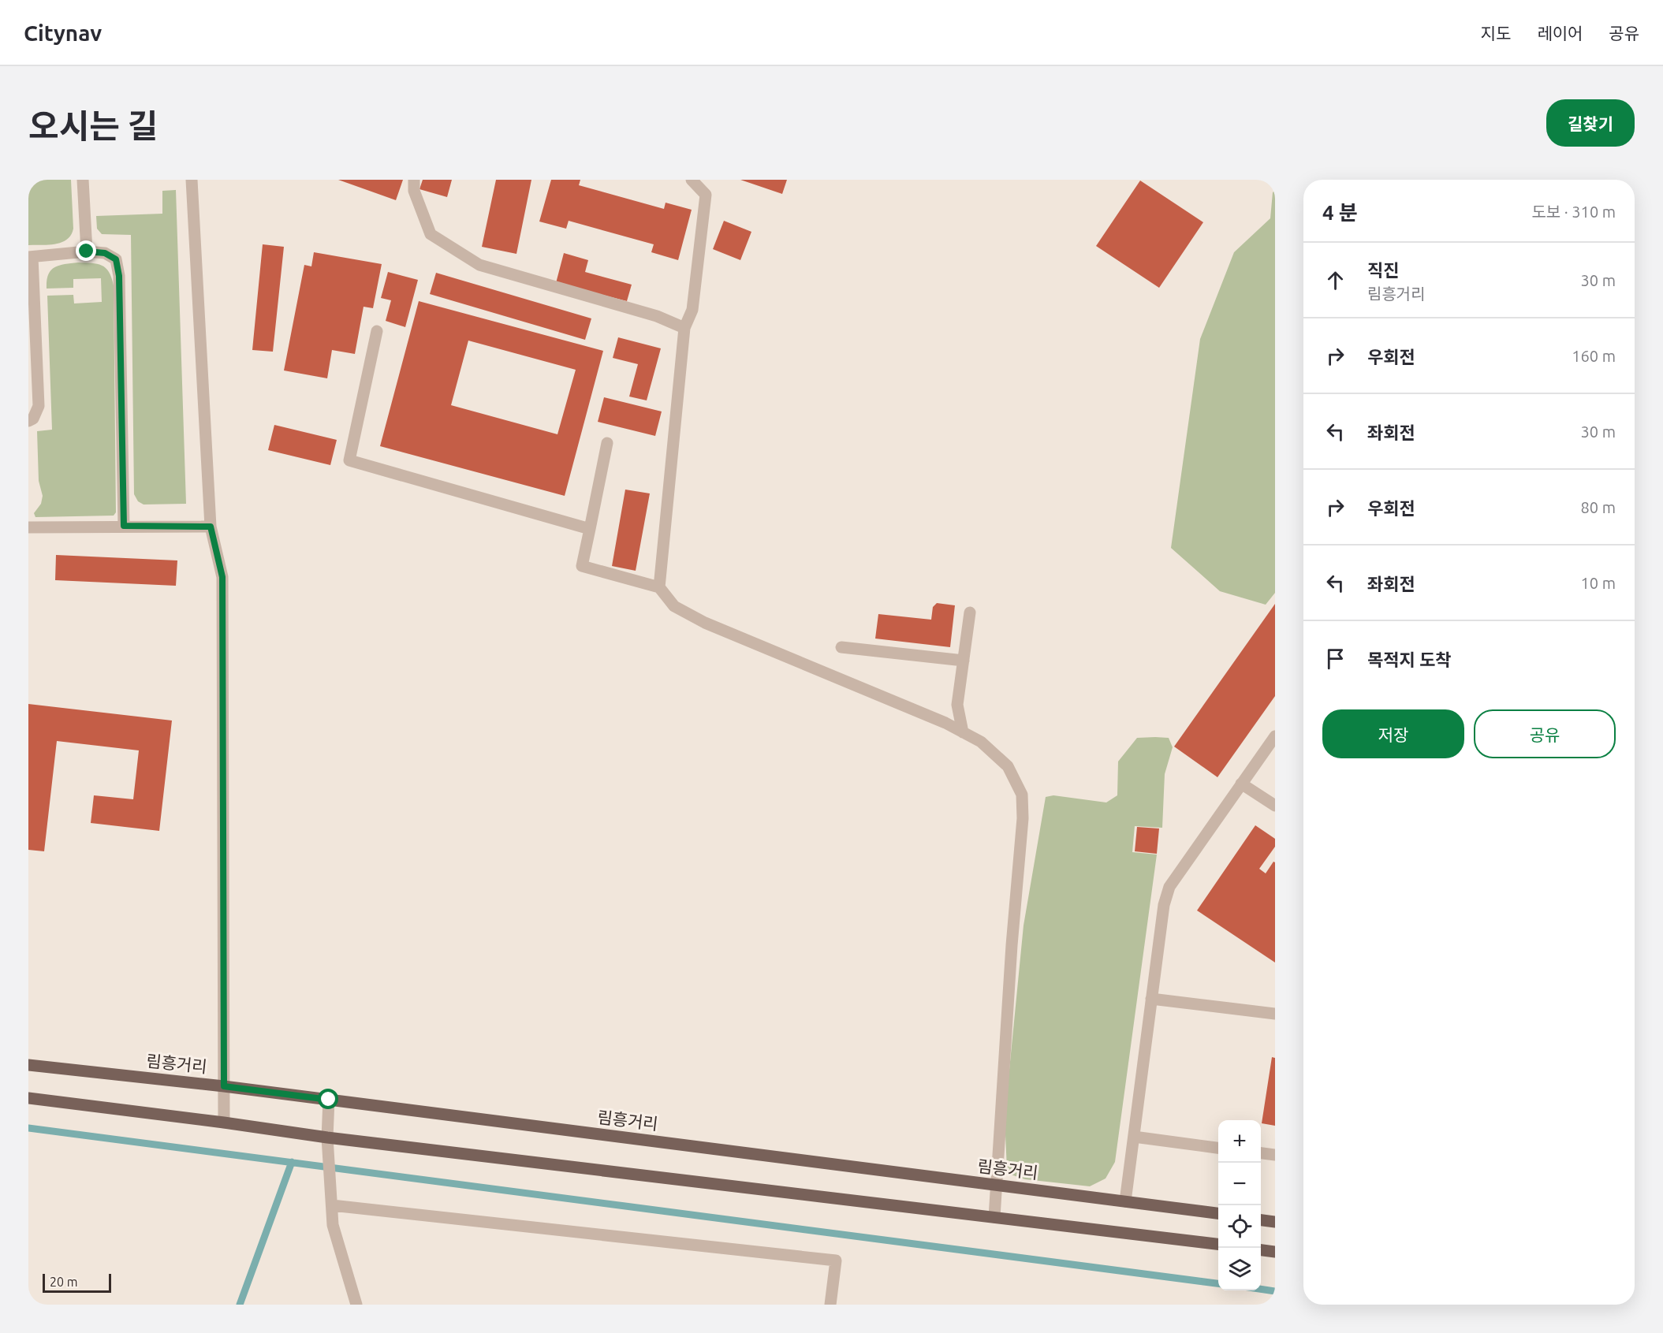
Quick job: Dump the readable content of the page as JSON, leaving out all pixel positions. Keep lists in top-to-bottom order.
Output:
{
  "streets": {
    "main road": ["림흥거리"]
  },
  "scale_bar": "20 m",
  "page": {
    "header": "Citynav",
    "nav": ["지도", "레이어", "공유"],
    "title": "오시는 길",
    "buttons": [
      "길찾기",
      ["저장", "공유"]
    ],
    "heading": ["4 분", "도보 · 310 m"],
    "list": [
      ["직진", "림흥거리", "30 m"],
      ["우회전", "160 m"],
      ["좌회전", "30 m"],
      ["우회전", "80 m"],
      ["좌회전", "10 m"],
      "목적지 도착"
    ],
    "map_buttons": ["+", "−"],
    "scale": "20 m"
  }
}
